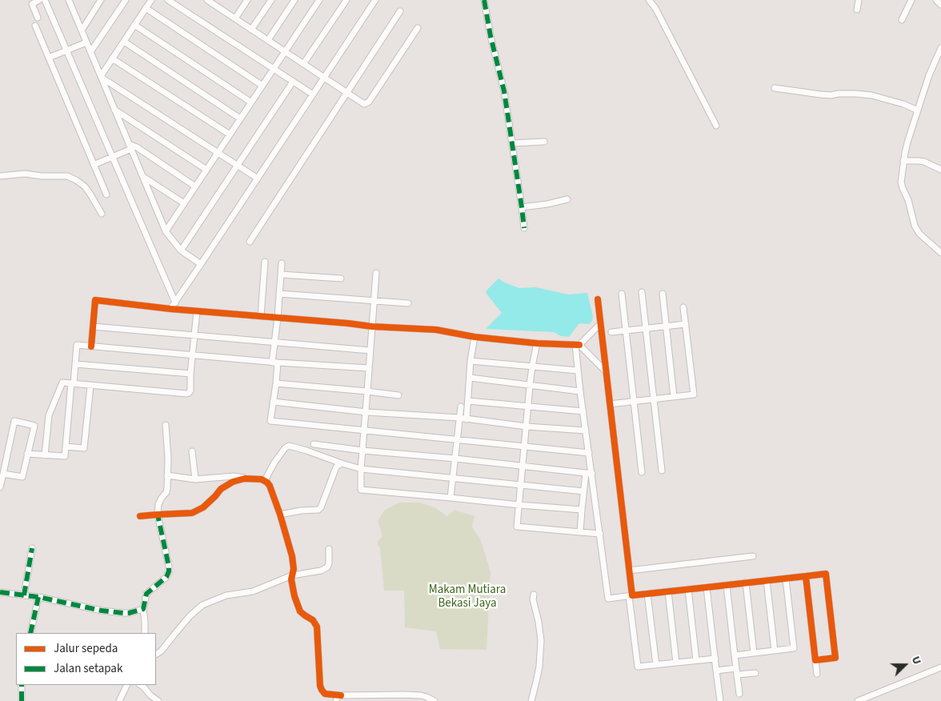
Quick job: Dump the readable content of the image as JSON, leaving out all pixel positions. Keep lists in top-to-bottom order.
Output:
{
  "parks": ["Makam Mutiara Bekasi Jaya"],
  "legend": ["Jalur sepeda", "Jalan setapak"],
  "north": "right"
}
